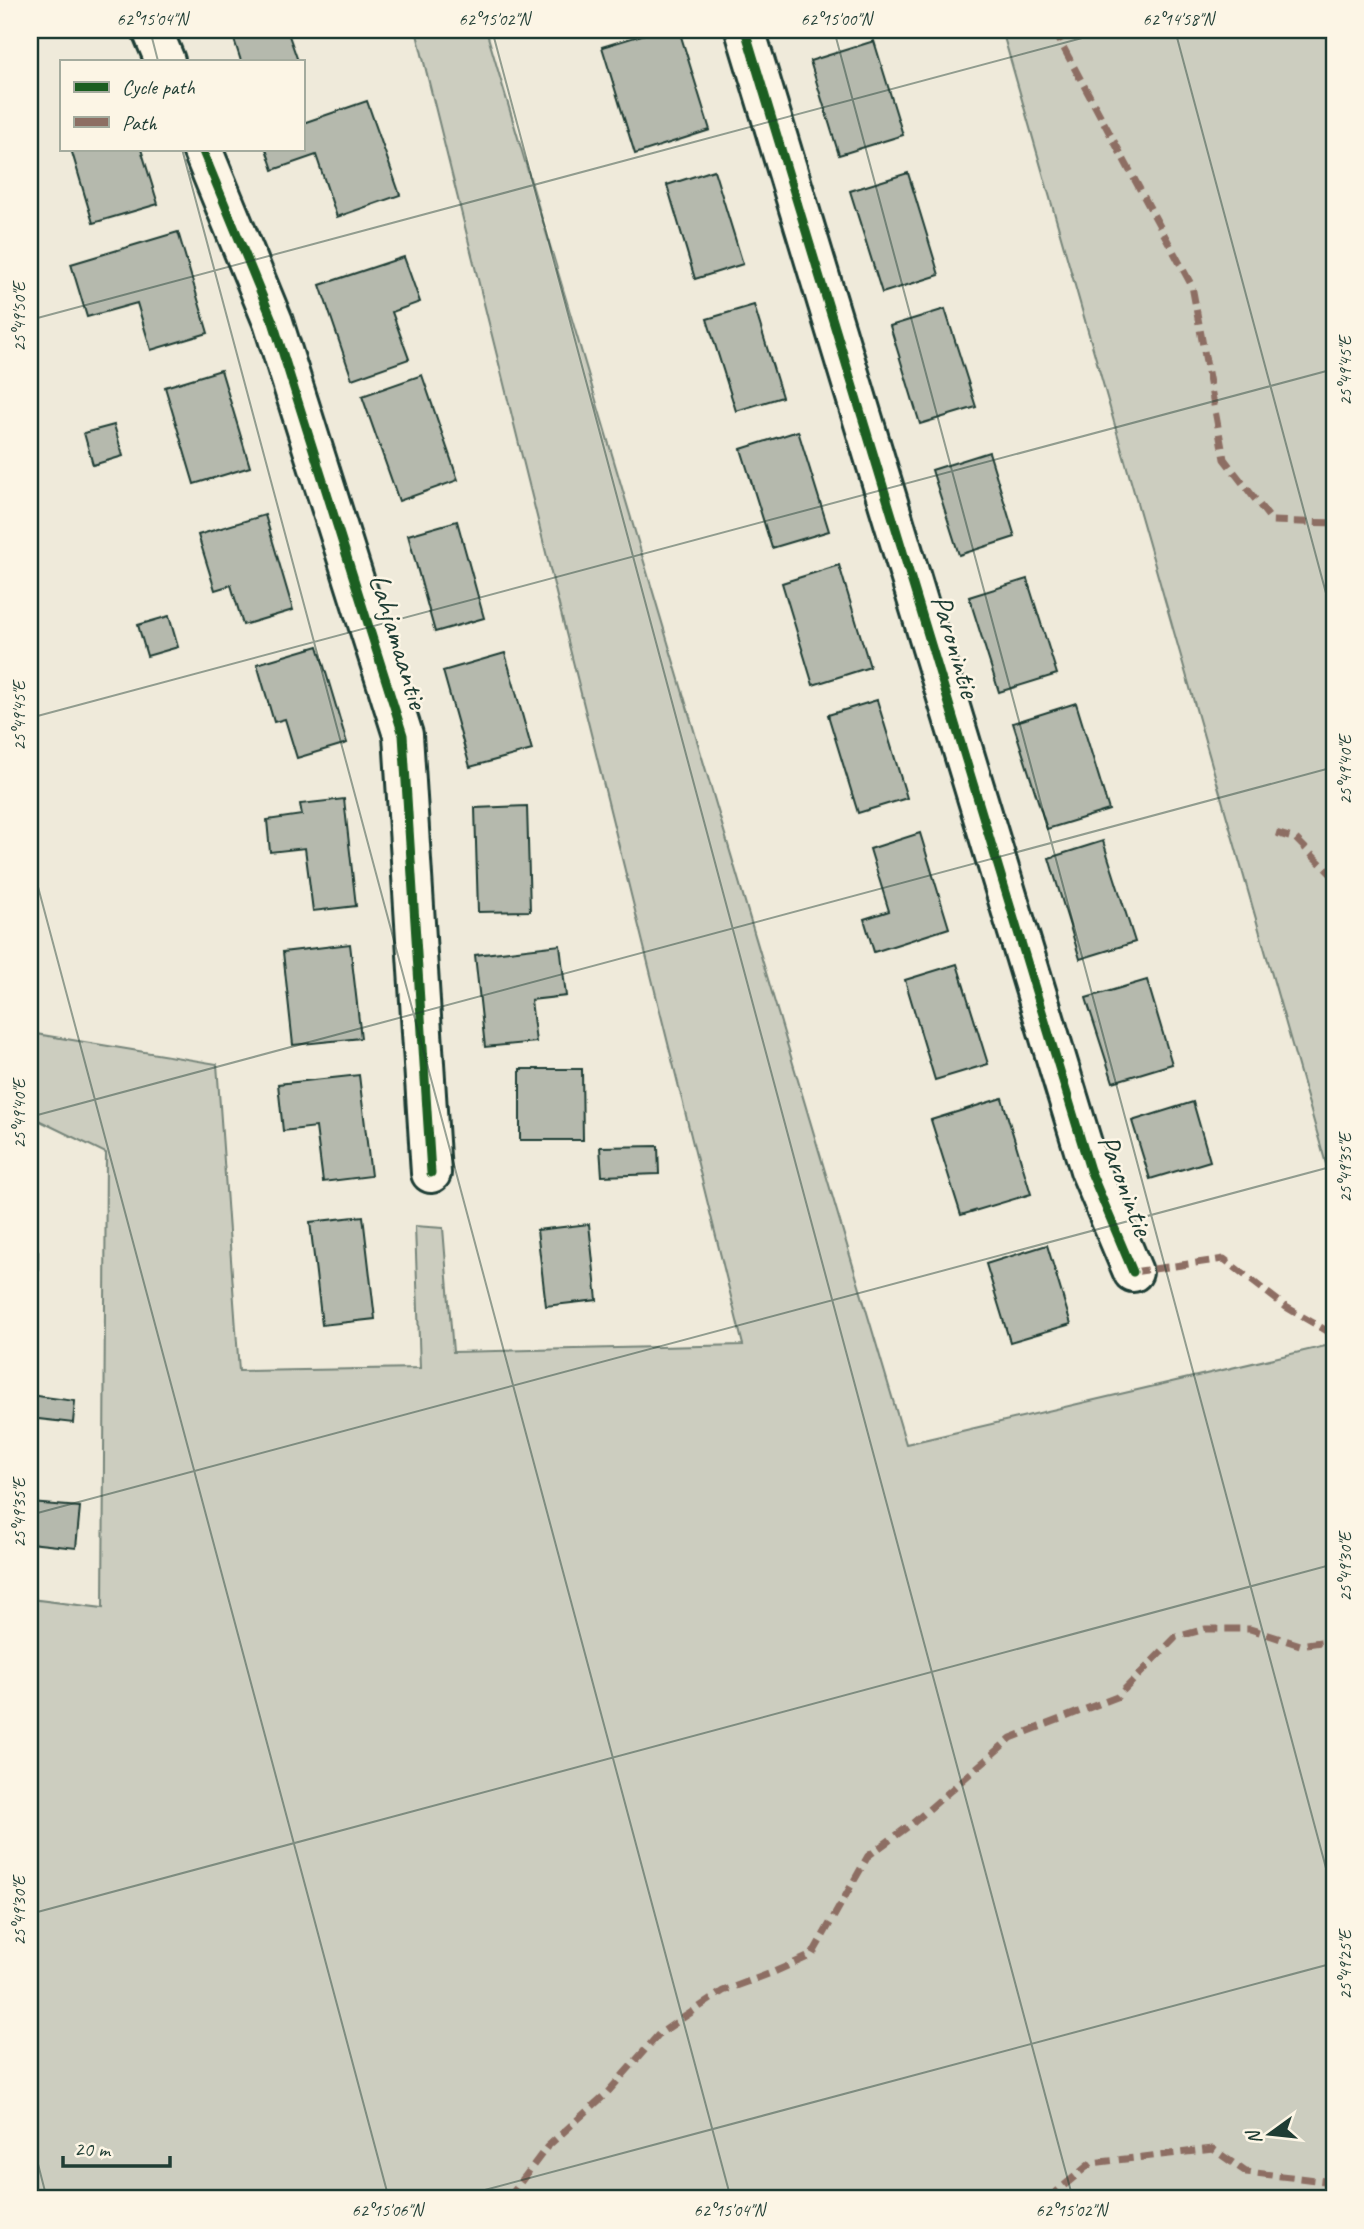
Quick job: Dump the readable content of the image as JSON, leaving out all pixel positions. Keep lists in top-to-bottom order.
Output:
{
  "streets": {
    "street": ["Lahjamaantie", "Paronintie"]
  },
  "legend": ["Cycle path", "Path"],
  "scale_bar": "20 m",
  "north": "left",
  "coordinates": [
    "62°15'04\"N",
    "62°15'02\"N",
    "62°15'00\"N",
    "62°14'58\"N",
    "25°49'50\"E",
    "25°49'45\"E",
    "25°49'40\"E",
    "25°49'35\"E",
    "25°49'30\"E",
    "25°49'25\"E",
    "62°15'06\"N"
  ]
}
